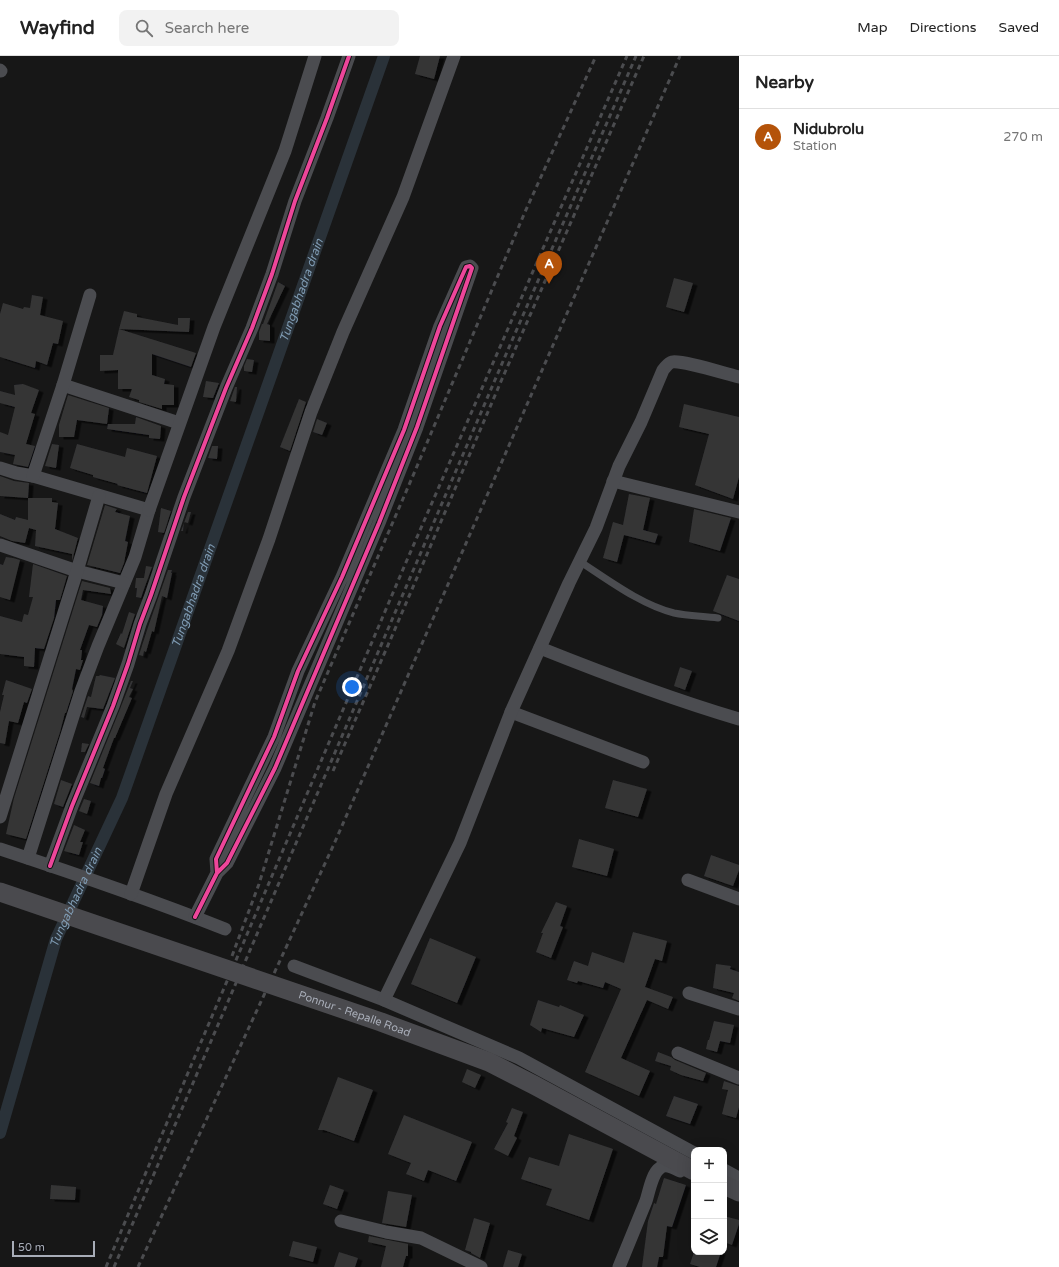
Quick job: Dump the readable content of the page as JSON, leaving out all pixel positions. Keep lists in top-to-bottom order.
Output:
{
  "streets": {
    "main road": ["Ponnur - Repalle Road"]
  },
  "water": ["Tungabhadra drain"],
  "scale_bar": "50 m",
  "page": {
    "header": "Wayfind",
    "search": "Search here",
    "nav": ["Map", "Directions", "Saved"],
    "heading": "Nearby",
    "list": [
      {
        "mark": "A",
        "name": "Nidubrolu",
        "note": "Station",
        "value": "270 m"
      }
    ],
    "pins": "A",
    "map_buttons": ["+", "−"],
    "scale": "50 m"
  }
}
